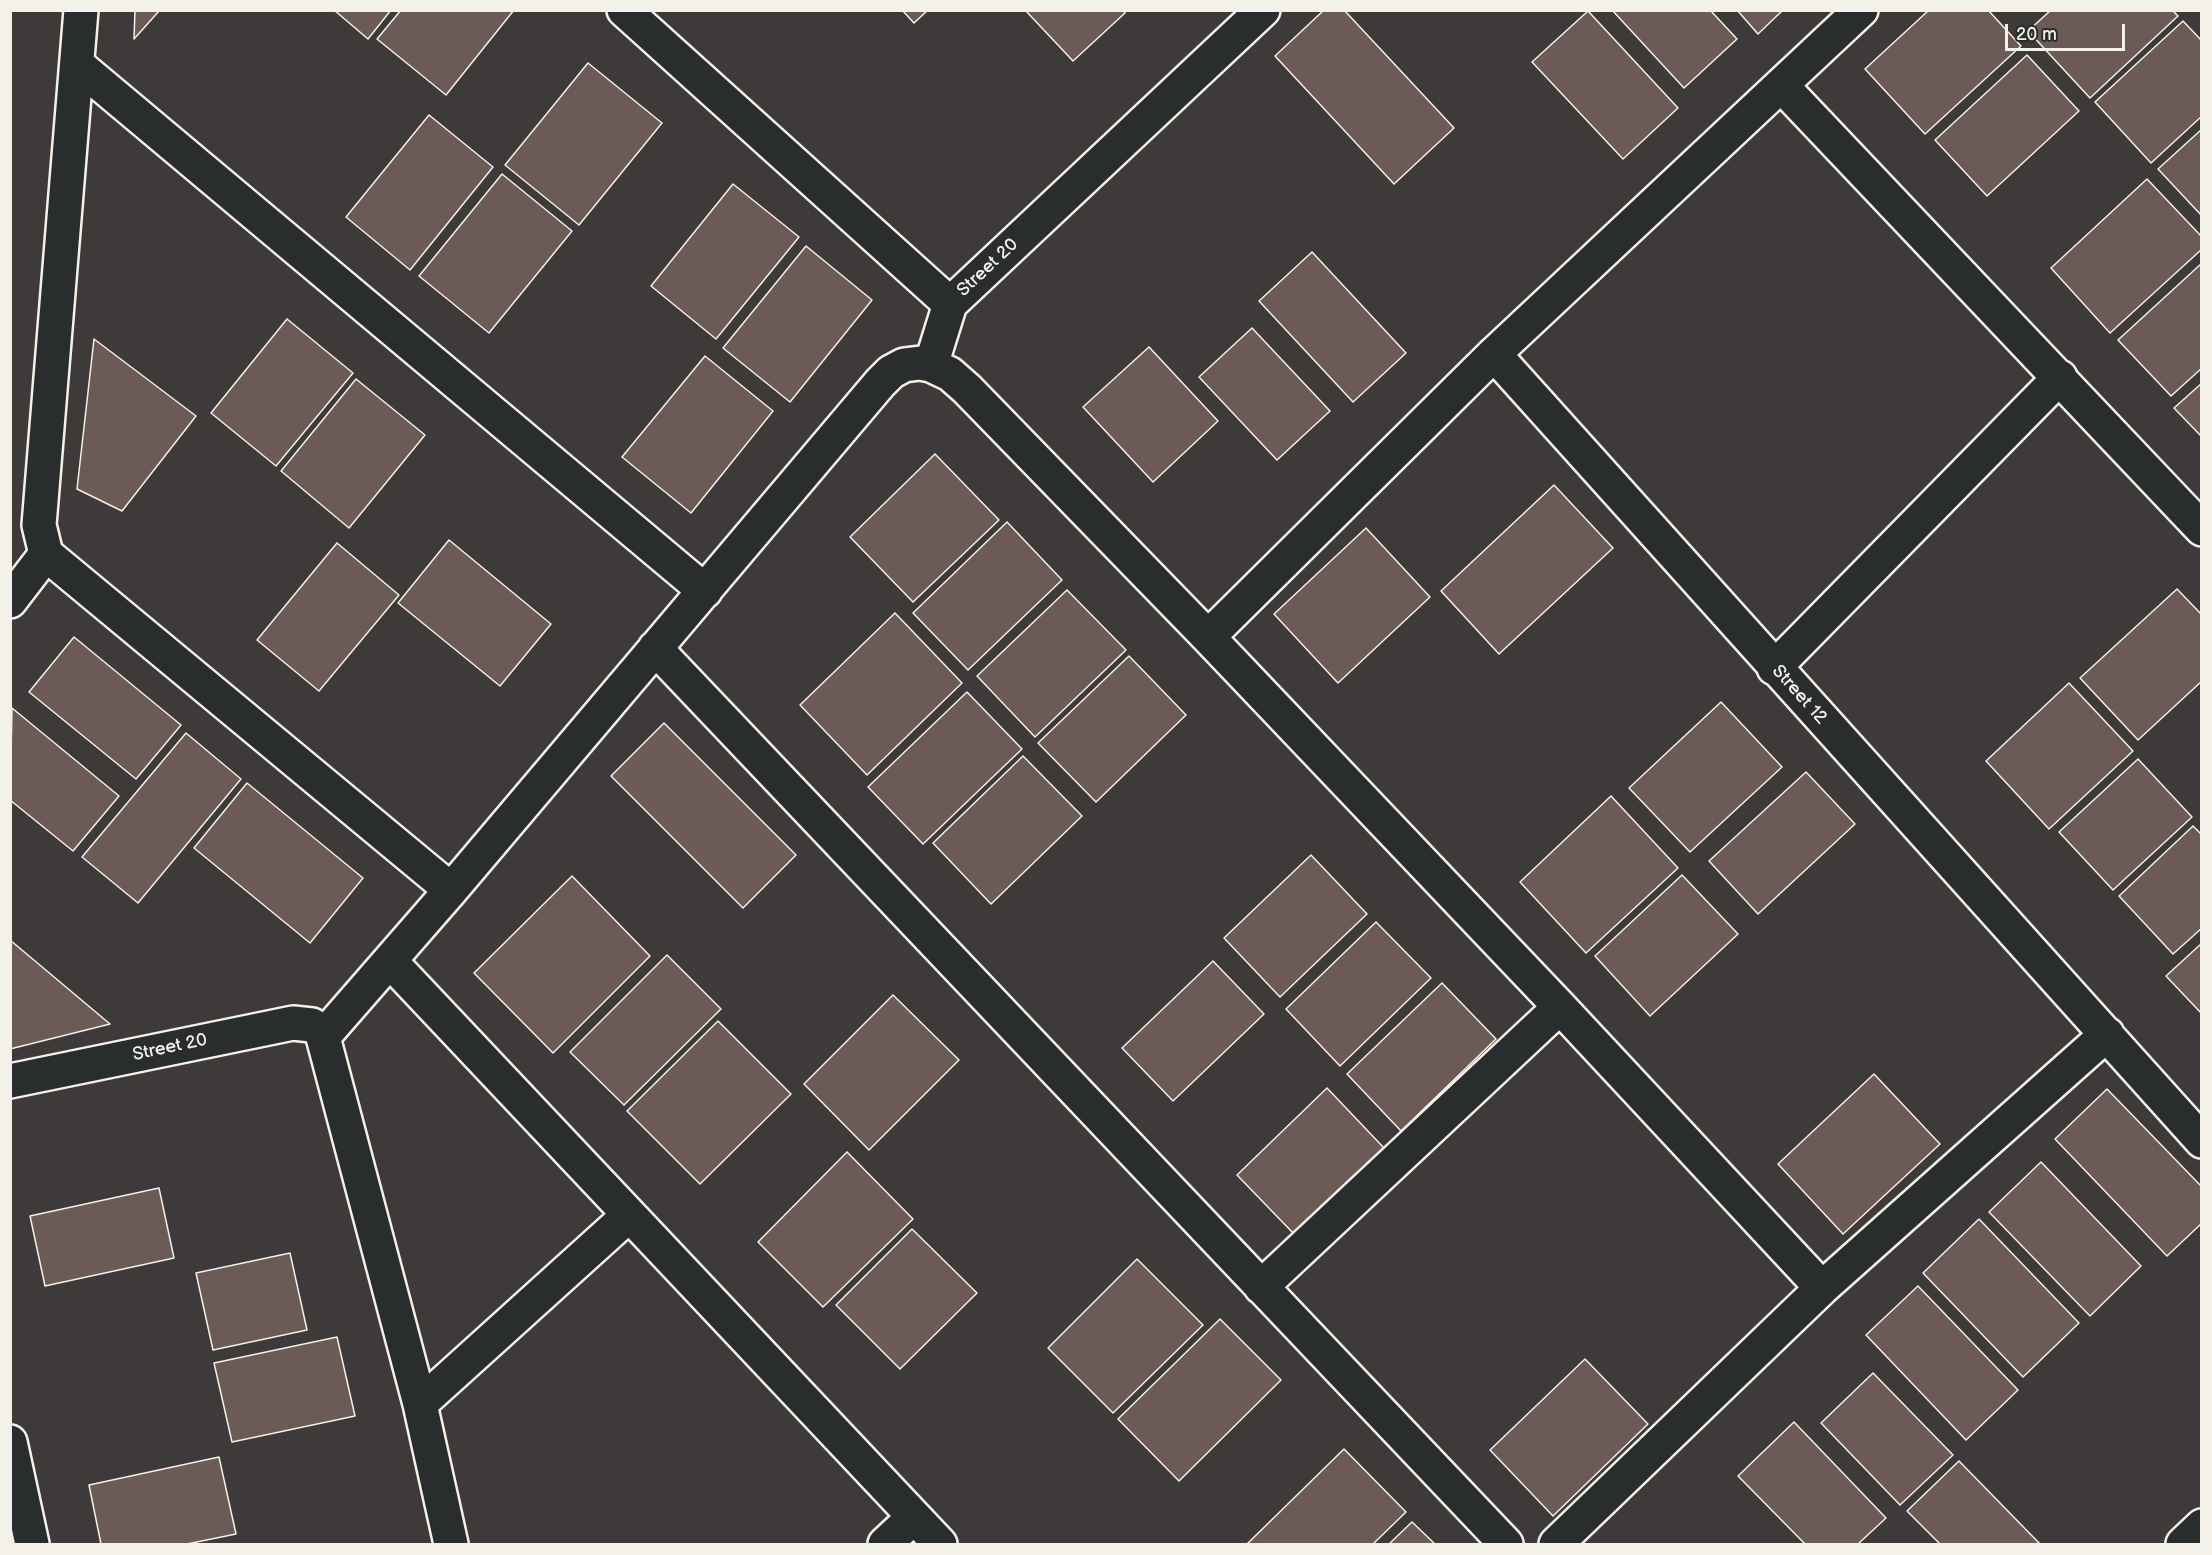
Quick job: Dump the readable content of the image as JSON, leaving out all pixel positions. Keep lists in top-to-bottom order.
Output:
{
  "streets": {
    "street": ["Street 20", "Street 12"]
  },
  "scale_bar": "20 m"
}
